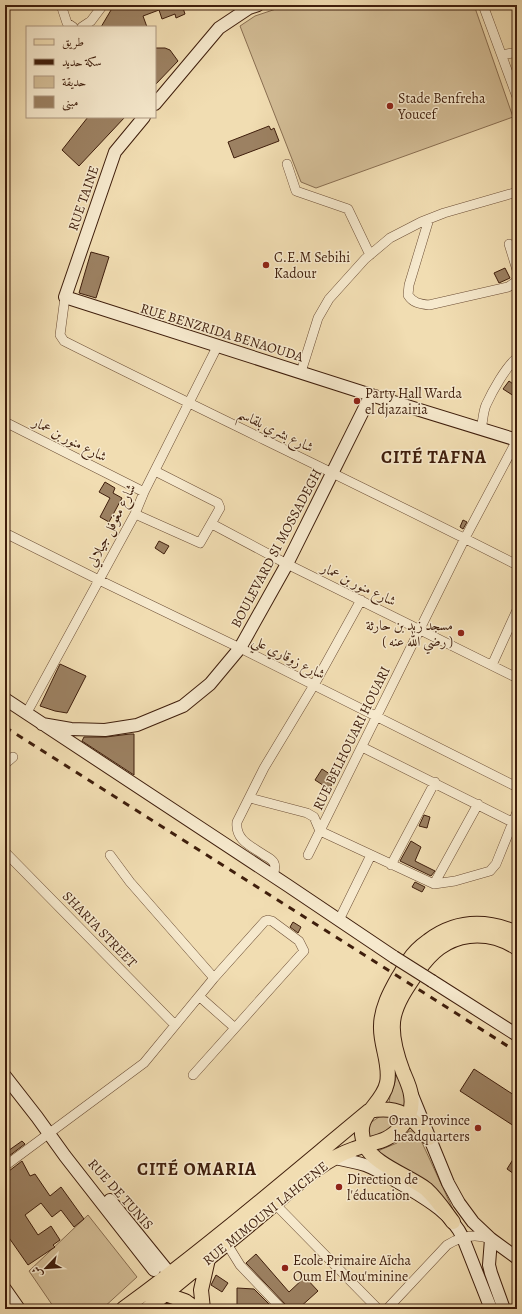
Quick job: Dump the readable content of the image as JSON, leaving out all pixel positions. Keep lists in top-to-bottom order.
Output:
{
  "streets": {
    "main road": [
      "RUE TAINE",
      "RUE BENZRIDA BENAOUDA",
      "BOULEVARD SI MOSSADEGH",
      "RUE DE TUNIS",
      "RUE MIMOUNI LAHCENE"
    ],
    "street": [
      "شارع بشري بلقاسم",
      "شارع منور بن عمار",
      "شارع مغوفل جيلالي",
      "شارع زوقاري علي",
      "RUE BELHOUARI HOUARI",
      "SHARI'A STREET"
    ]
  },
  "crossings": [
    ["RUE TAINE", "RUE BENZRIDA BENAOUDA"],
    ["RUE TAINE", "شارع بشري بلقاسم"],
    ["RUE BENZRIDA BENAOUDA", "شارع بشري بلقاسم"],
    ["RUE BENZRIDA BENAOUDA", "شارع مغوفل جيلالي"],
    ["RUE BENZRIDA BENAOUDA", "BOULEVARD SI MOSSADEGH"],
    ["شارع بشري بلقاسم", "شارع مغوفل جيلالي"],
    ["شارع بشري بلقاسم", "BOULEVARD SI MOSSADEGH"],
    ["شارع بشري بلقاسم", "RUE BELHOUARI HOUARI"],
    ["شارع منور بن عمار", "شارع مغوفل جيلالي"],
    ["شارع منور بن عمار", "BOULEVARD SI MOSSADEGH"],
    ["شارع منور بن عمار", "RUE BELHOUARI HOUARI"],
    ["شارع مغوفل جيلالي", "شارع زوقاري علي"],
    ["BOULEVARD SI MOSSADEGH", "شارع زوقاري علي"],
    ["شارع زوقاري علي", "RUE BELHOUARI HOUARI"],
    ["RUE DE TUNIS", "RUE MIMOUNI LAHCENE"]
  ],
  "districts": ["CITÉ TAFNA", "CITÉ OMARIA"],
  "places": [
    "Stade Benfreha Youcef",
    "C.E.M Sebihi Kadour",
    "Party Hall Warda el djazairia",
    "مسجد زيد بن حارثة ( رضي الله عنه )",
    "Oran Province headquarters",
    "Direction de l'éducation",
    "Ecole Primaire Aïcha Oum El Mou'minine"
  ],
  "legend": [
    "طريق",
    "سكة حديد",
    "حديقة",
    "مبنى"
  ],
  "north": "bottom left"
}
